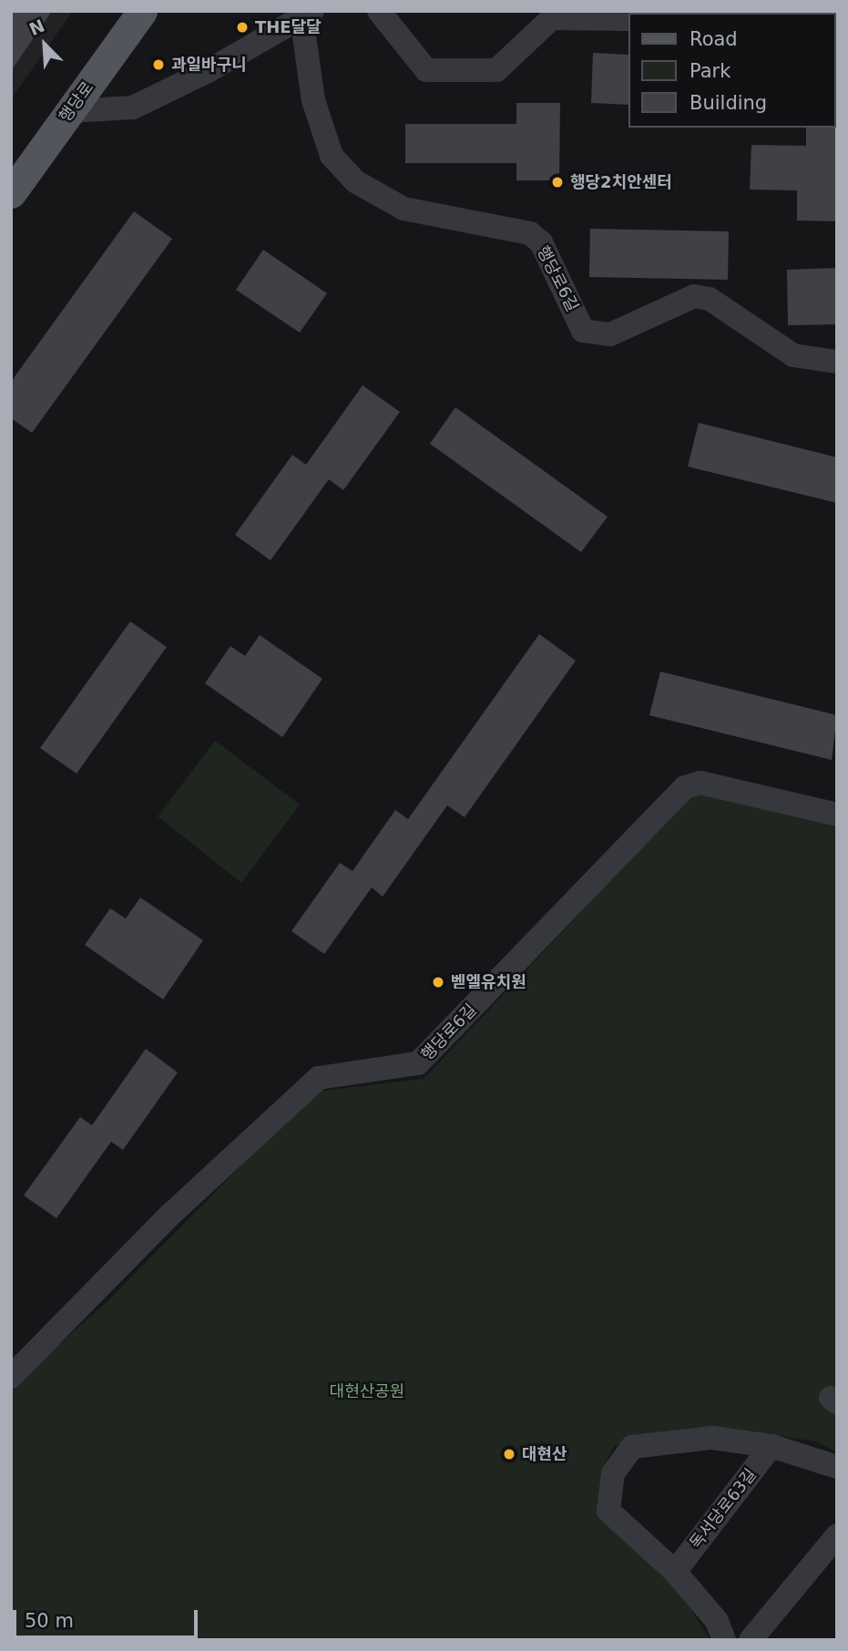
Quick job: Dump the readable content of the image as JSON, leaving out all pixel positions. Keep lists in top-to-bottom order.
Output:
{
  "streets": {
    "main road": ["행당로"],
    "street": ["행당로6길", "독서당로63길"]
  },
  "parks": ["대현산공원"],
  "places": [
    "THE달달",
    "과일바구니",
    "행당2치안센터",
    "벧엘유치원",
    "대현산"
  ],
  "legend": ["Road", "Park", "Building"],
  "scale_bar": "50 m",
  "north": "top left"
}
